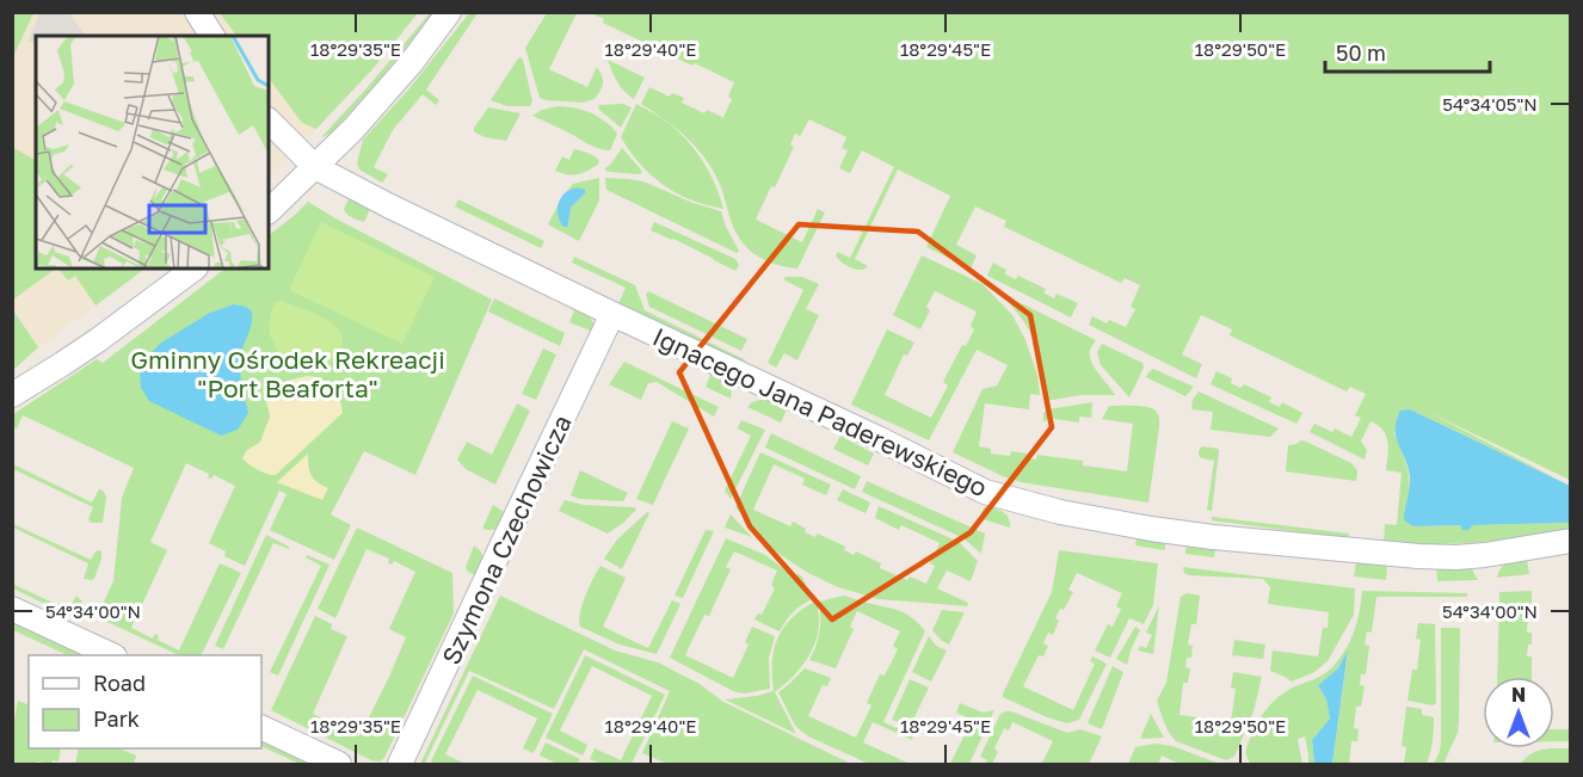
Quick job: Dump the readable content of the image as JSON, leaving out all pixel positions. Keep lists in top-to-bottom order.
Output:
{
  "streets": {
    "street": ["Ignacego Jana Paderewskiego", "Szymona Czechowicza"]
  },
  "crossings": [
    ["Ignacego Jana Paderewskiego", "Szymona Czechowicza"]
  ],
  "parks": ["Gminny Ośrodek Rekreacji \"Port Beaforta\""],
  "legend": ["Road", "Park"],
  "scale_bar": "50 m",
  "north": "top",
  "coordinates": [
    "18°29'35\"E",
    "18°29'40\"E",
    "18°29'45\"E",
    "18°29'50\"E",
    "54°34'05\"N",
    "54°34'00\"N"
  ]
}
